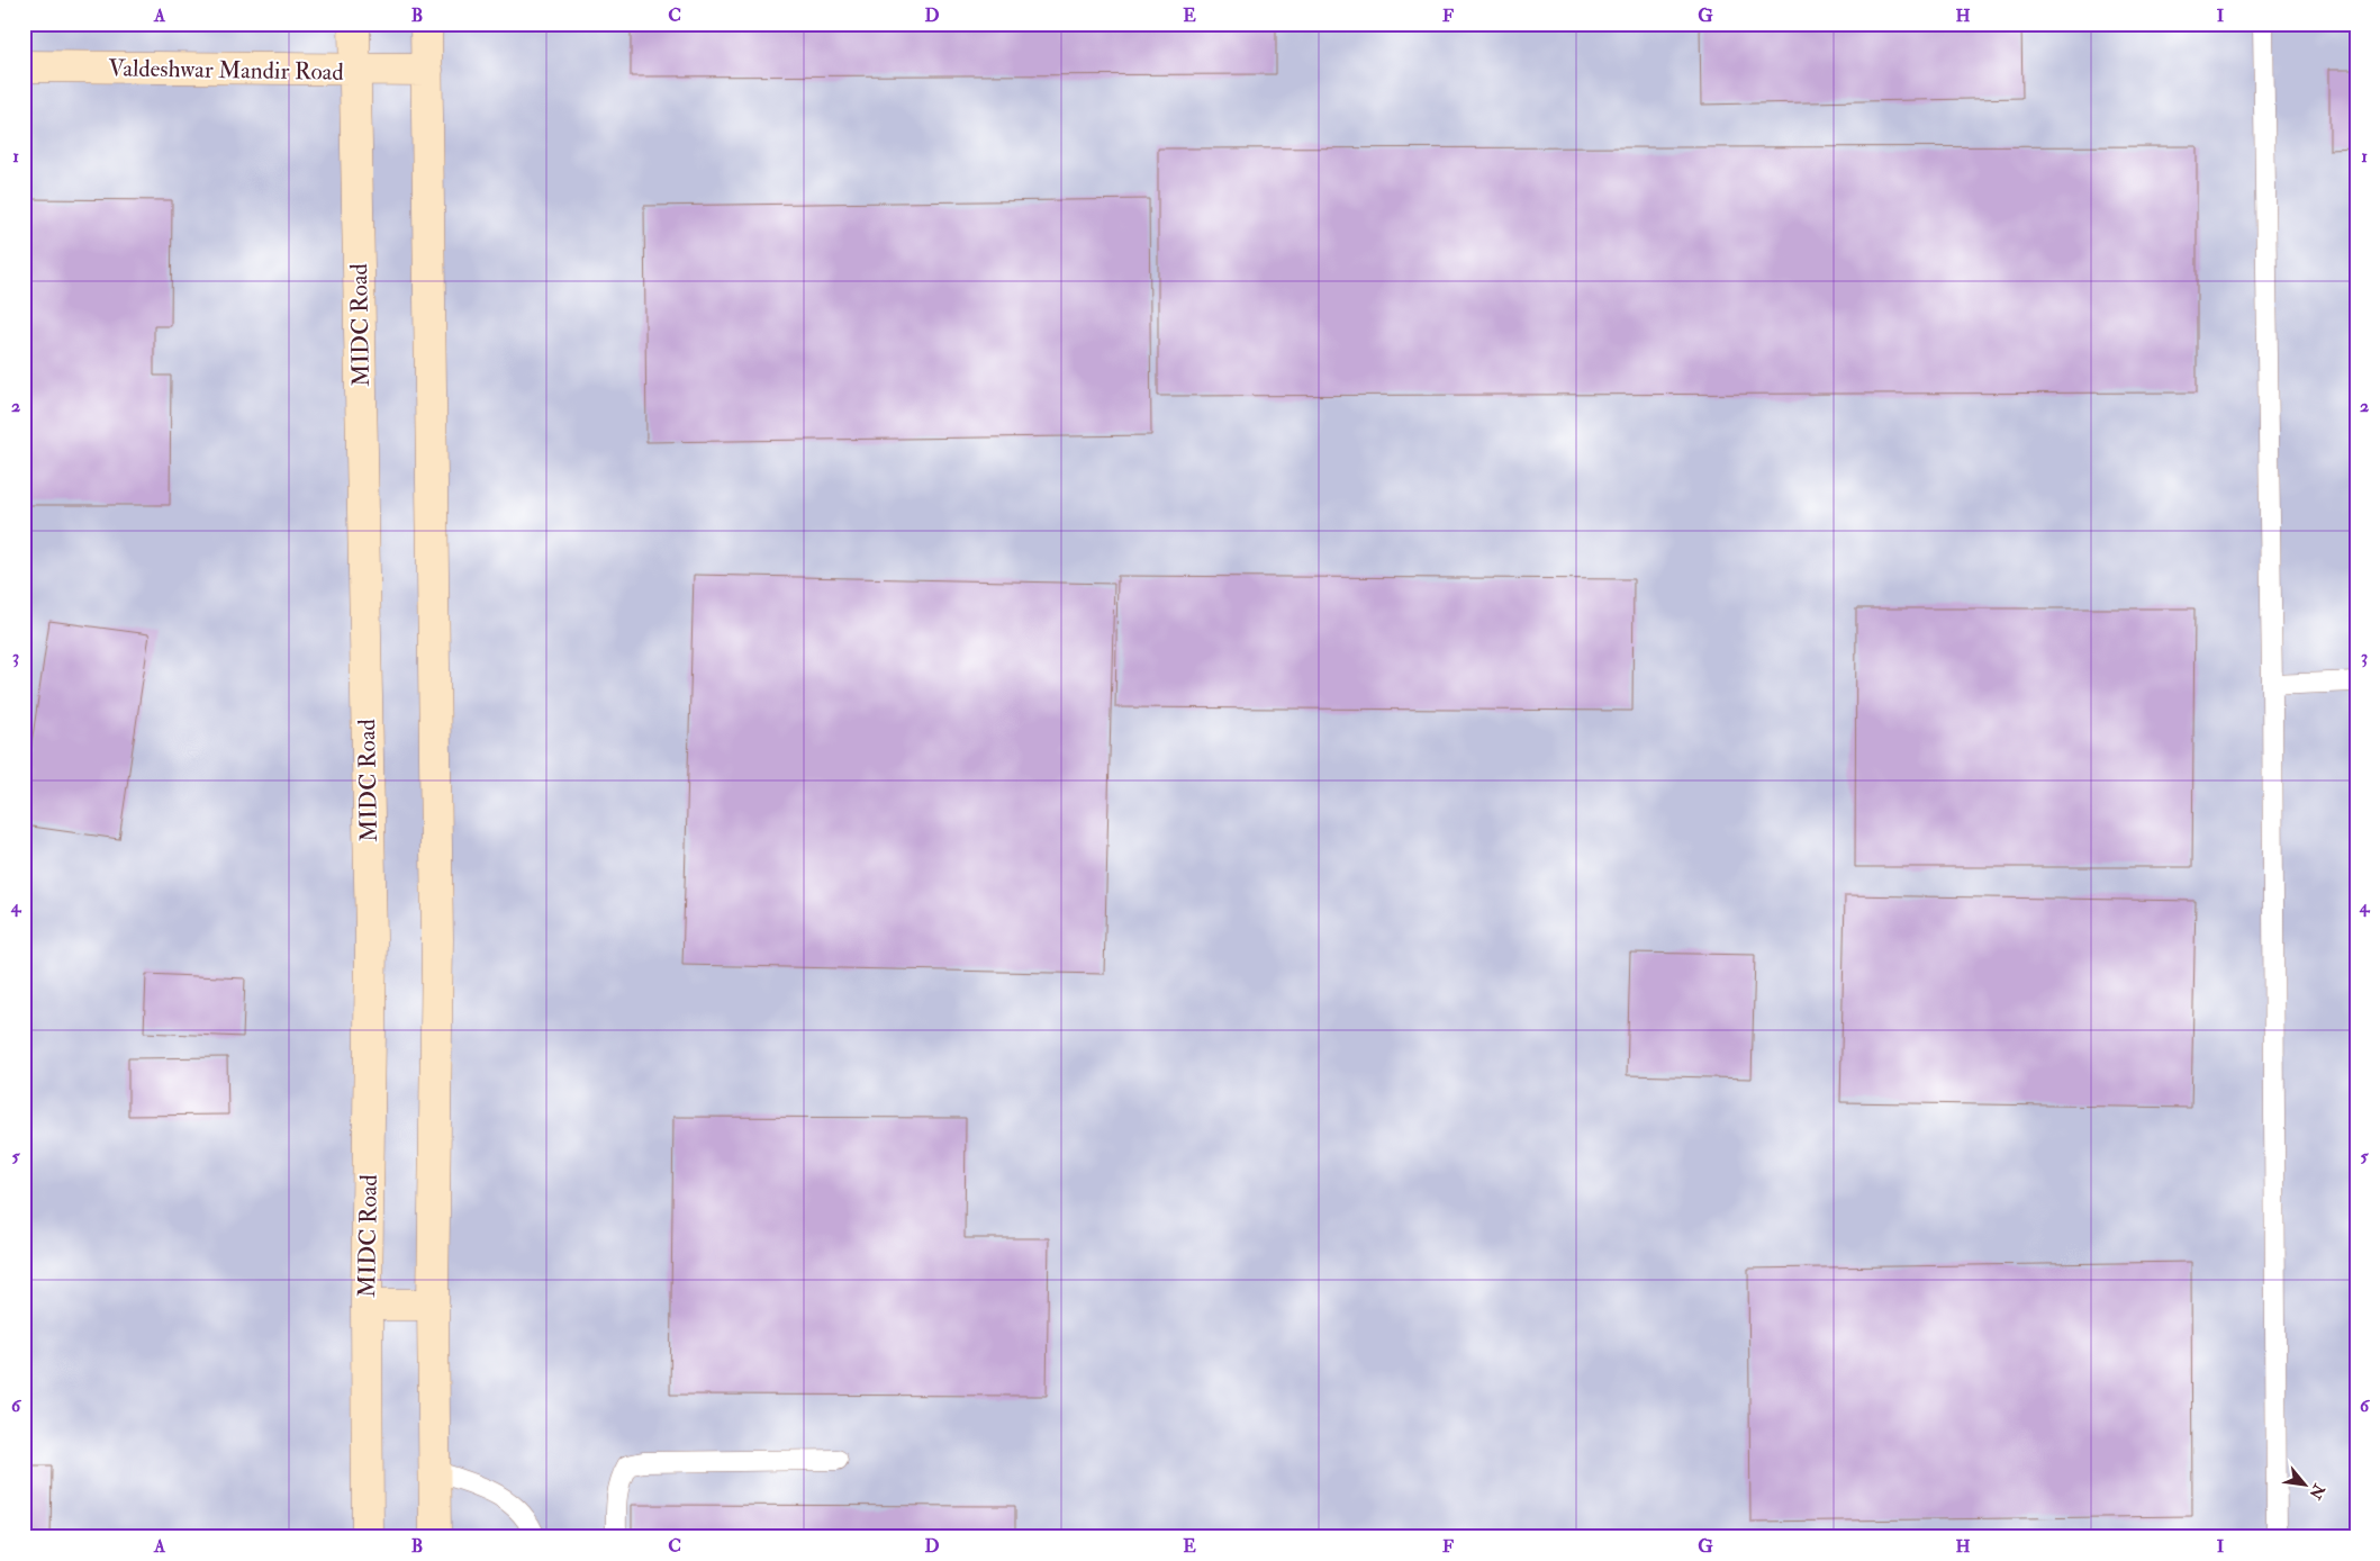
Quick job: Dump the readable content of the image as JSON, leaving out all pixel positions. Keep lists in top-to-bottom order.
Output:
{
  "streets": {
    "main road": ["Valdeshwar Mandir Road", "MIDC Road"]
  },
  "crossings": [
    ["Valdeshwar Mandir Road", "MIDC Road"]
  ],
  "north": "bottom right",
  "grid": {
    "columns": [
      "A",
      "B",
      "C",
      "D",
      "E",
      "F",
      "G",
      "H",
      "I"
    ],
    "rows": [
      "1",
      "2",
      "3",
      "4",
      "5",
      "6"
    ]
  }
}
